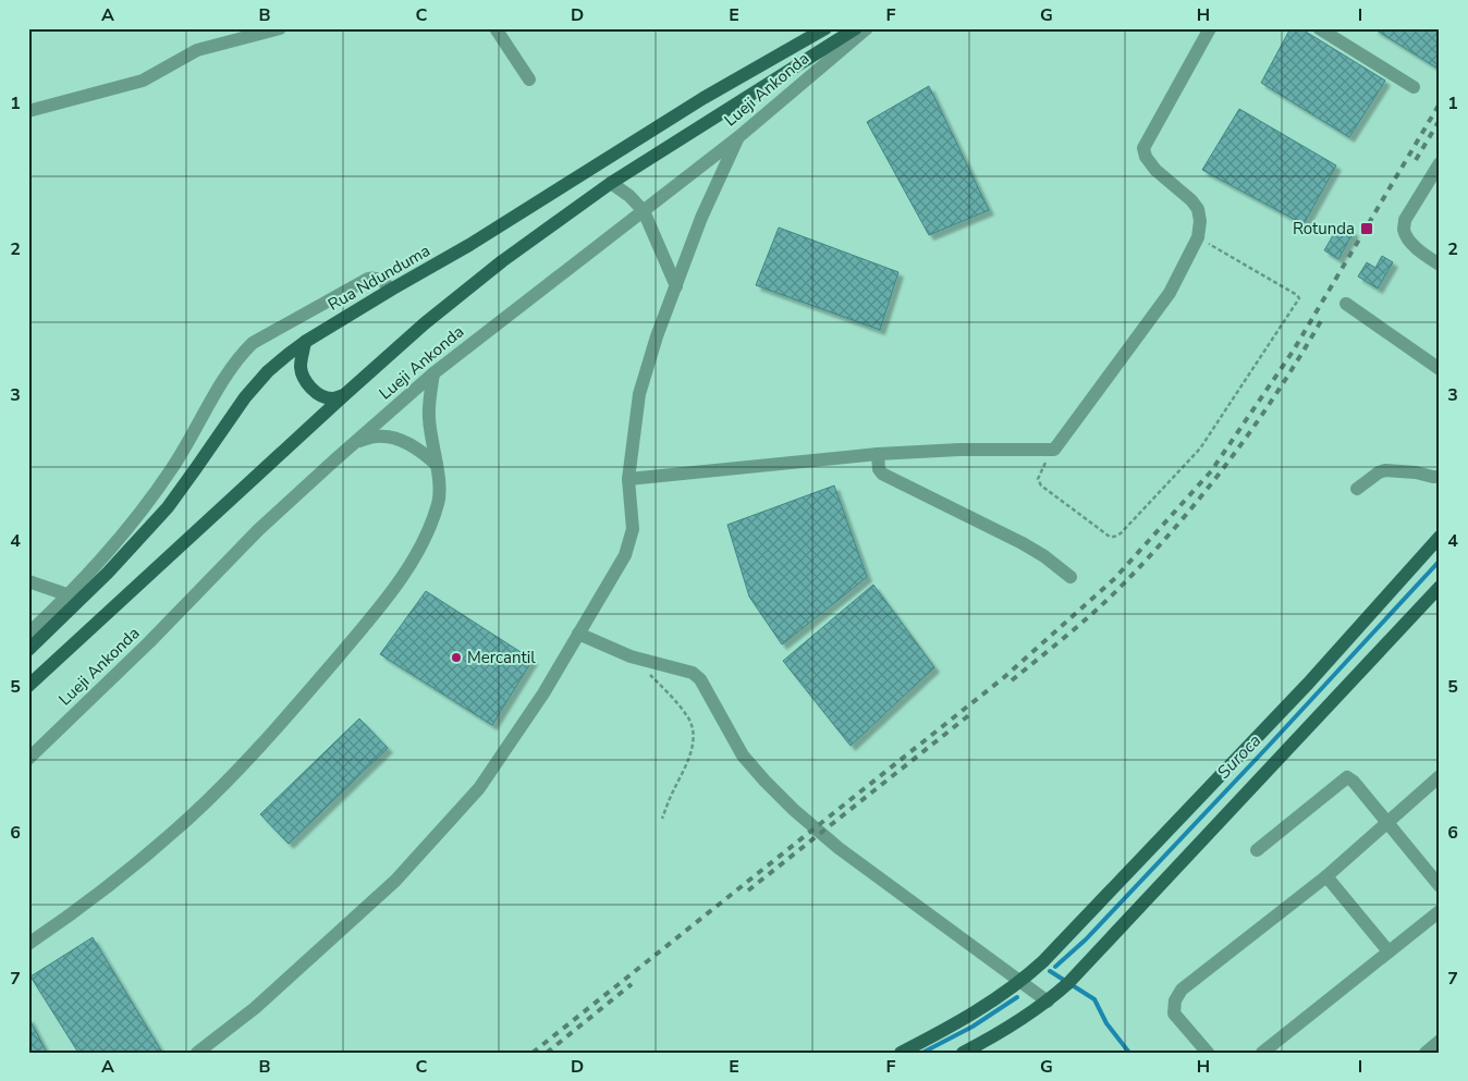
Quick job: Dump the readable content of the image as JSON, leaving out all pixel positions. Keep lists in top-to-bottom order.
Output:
{
  "streets": {
    "main road": ["Lueji Ankonda", "Rua Ndunduma"]
  },
  "water": ["Suroca"],
  "places": {
    "transit": ["Rotunda"],
    "other": ["Mercantil"]
  },
  "grid": {
    "columns": [
      "A",
      "B",
      "C",
      "D",
      "E",
      "F",
      "G",
      "H",
      "I"
    ],
    "rows": [
      "1",
      "2",
      "3",
      "4",
      "5",
      "6",
      "7"
    ]
  }
}
